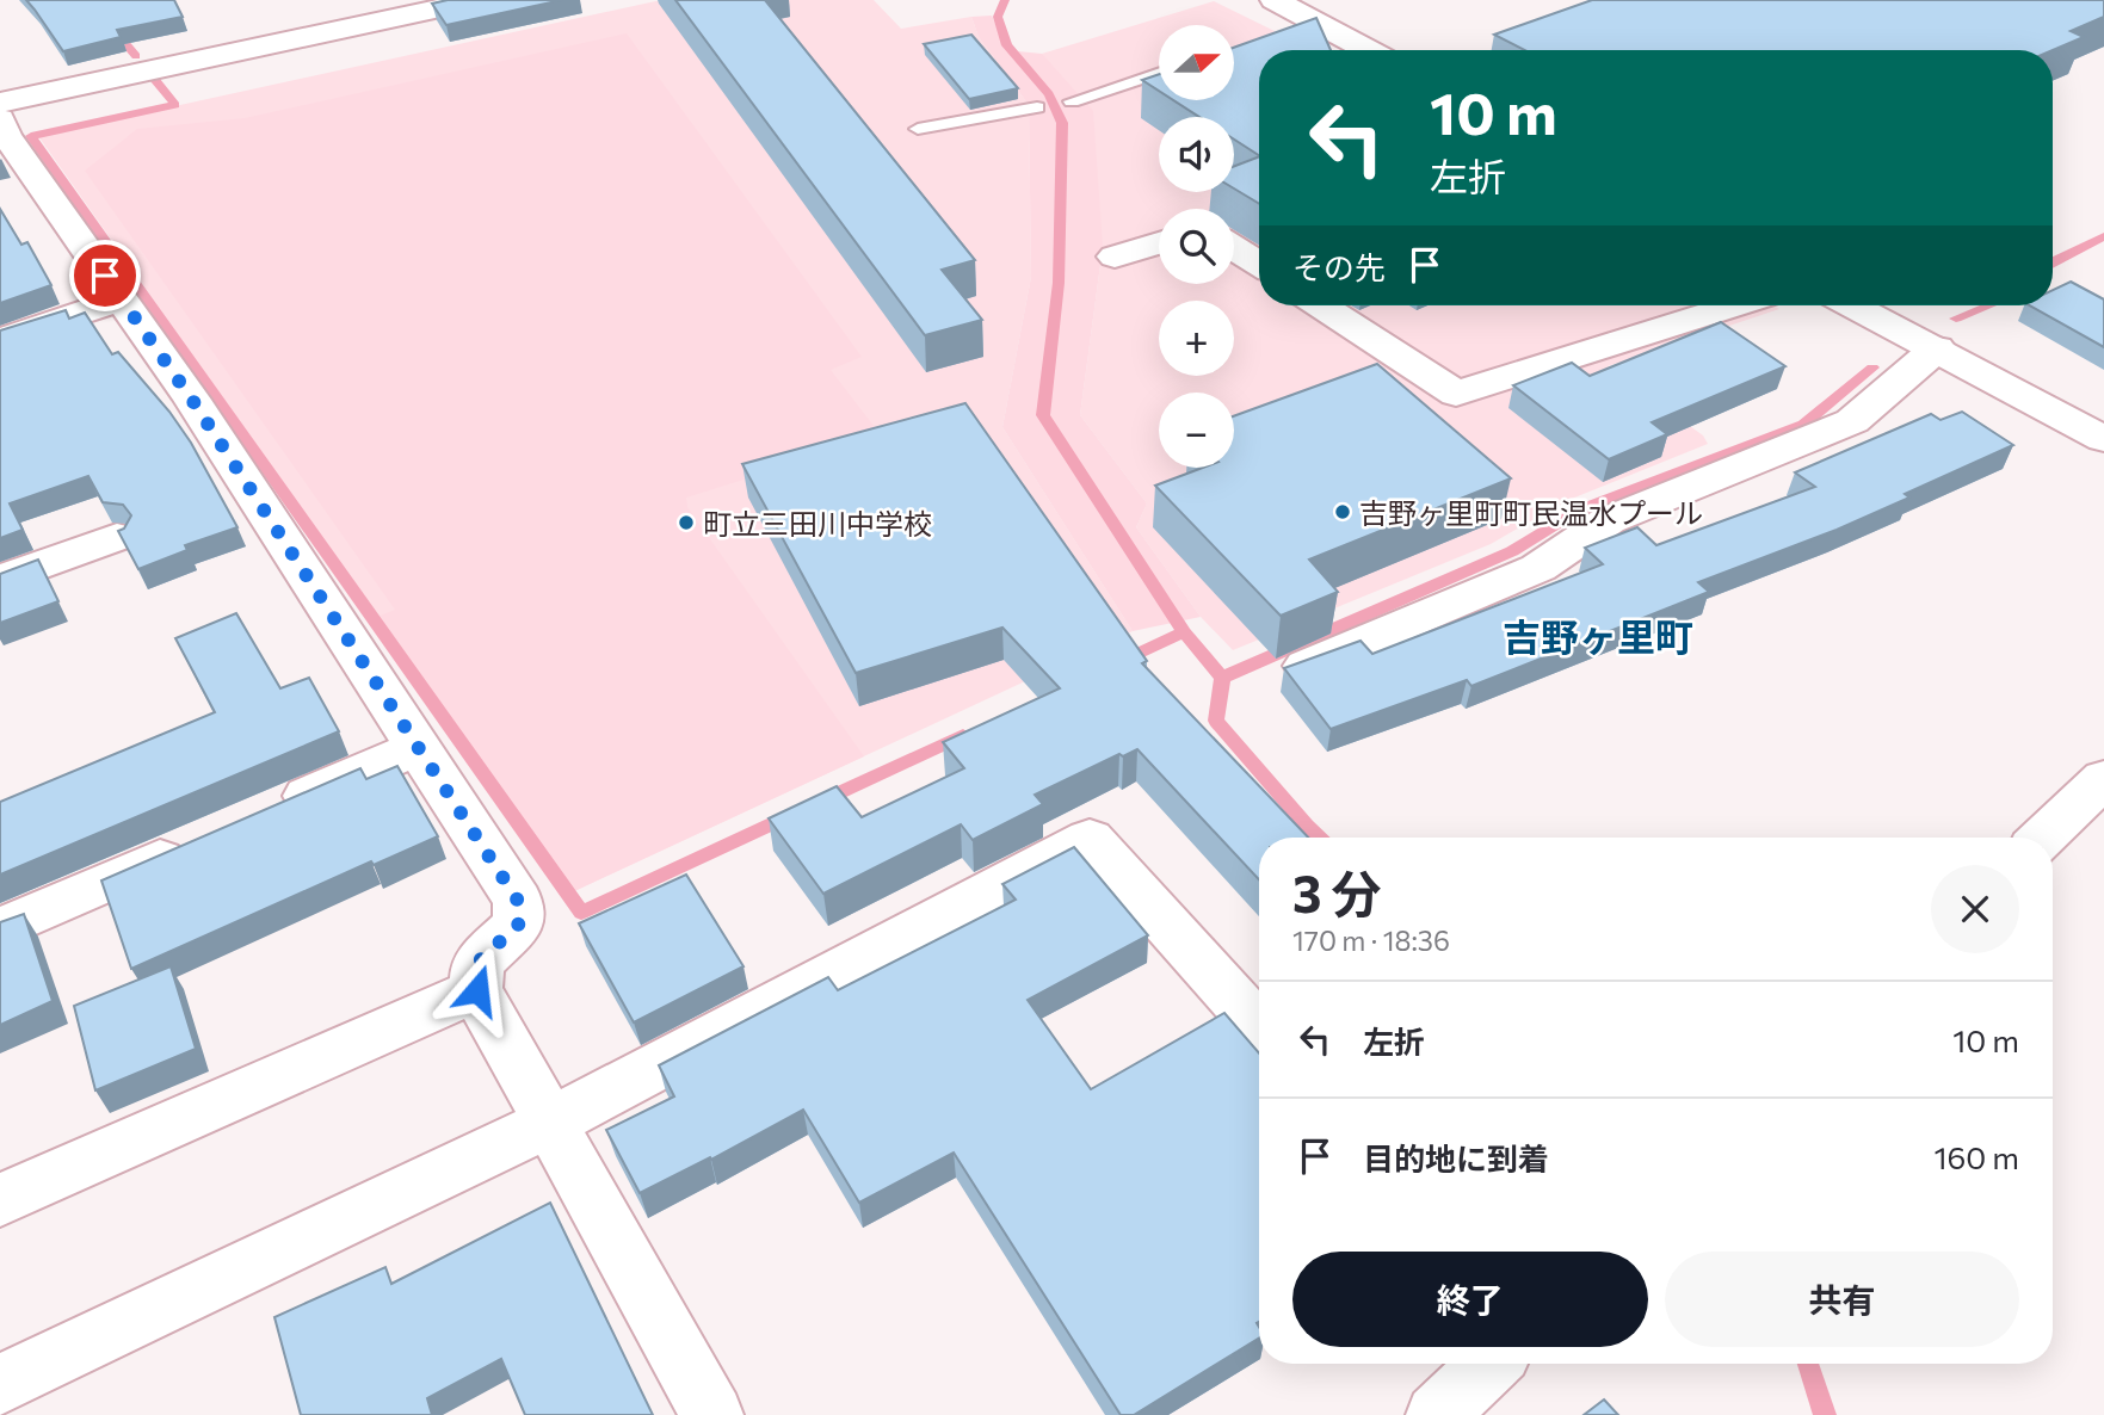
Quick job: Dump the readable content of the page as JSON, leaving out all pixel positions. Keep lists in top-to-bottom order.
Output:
{
  "districts": ["吉野ヶ里町"],
  "places": ["吉野ヶ里町町民温水プール", "町立三田川中学校"],
  "north": "right",
  "page": {
    "map_buttons": ["+", "−"],
    "turn": ["10 m", "左折"],
    "then": "その先",
    "heading": ["3 分", "170 m · 18:36"],
    "list": [
      {
        "name": "左折",
        "value": "10 m"
      },
      {
        "name": "目的地に到着",
        "value": "160 m"
      }
    ],
    "buttons": ["終了", "共有"]
  }
}
